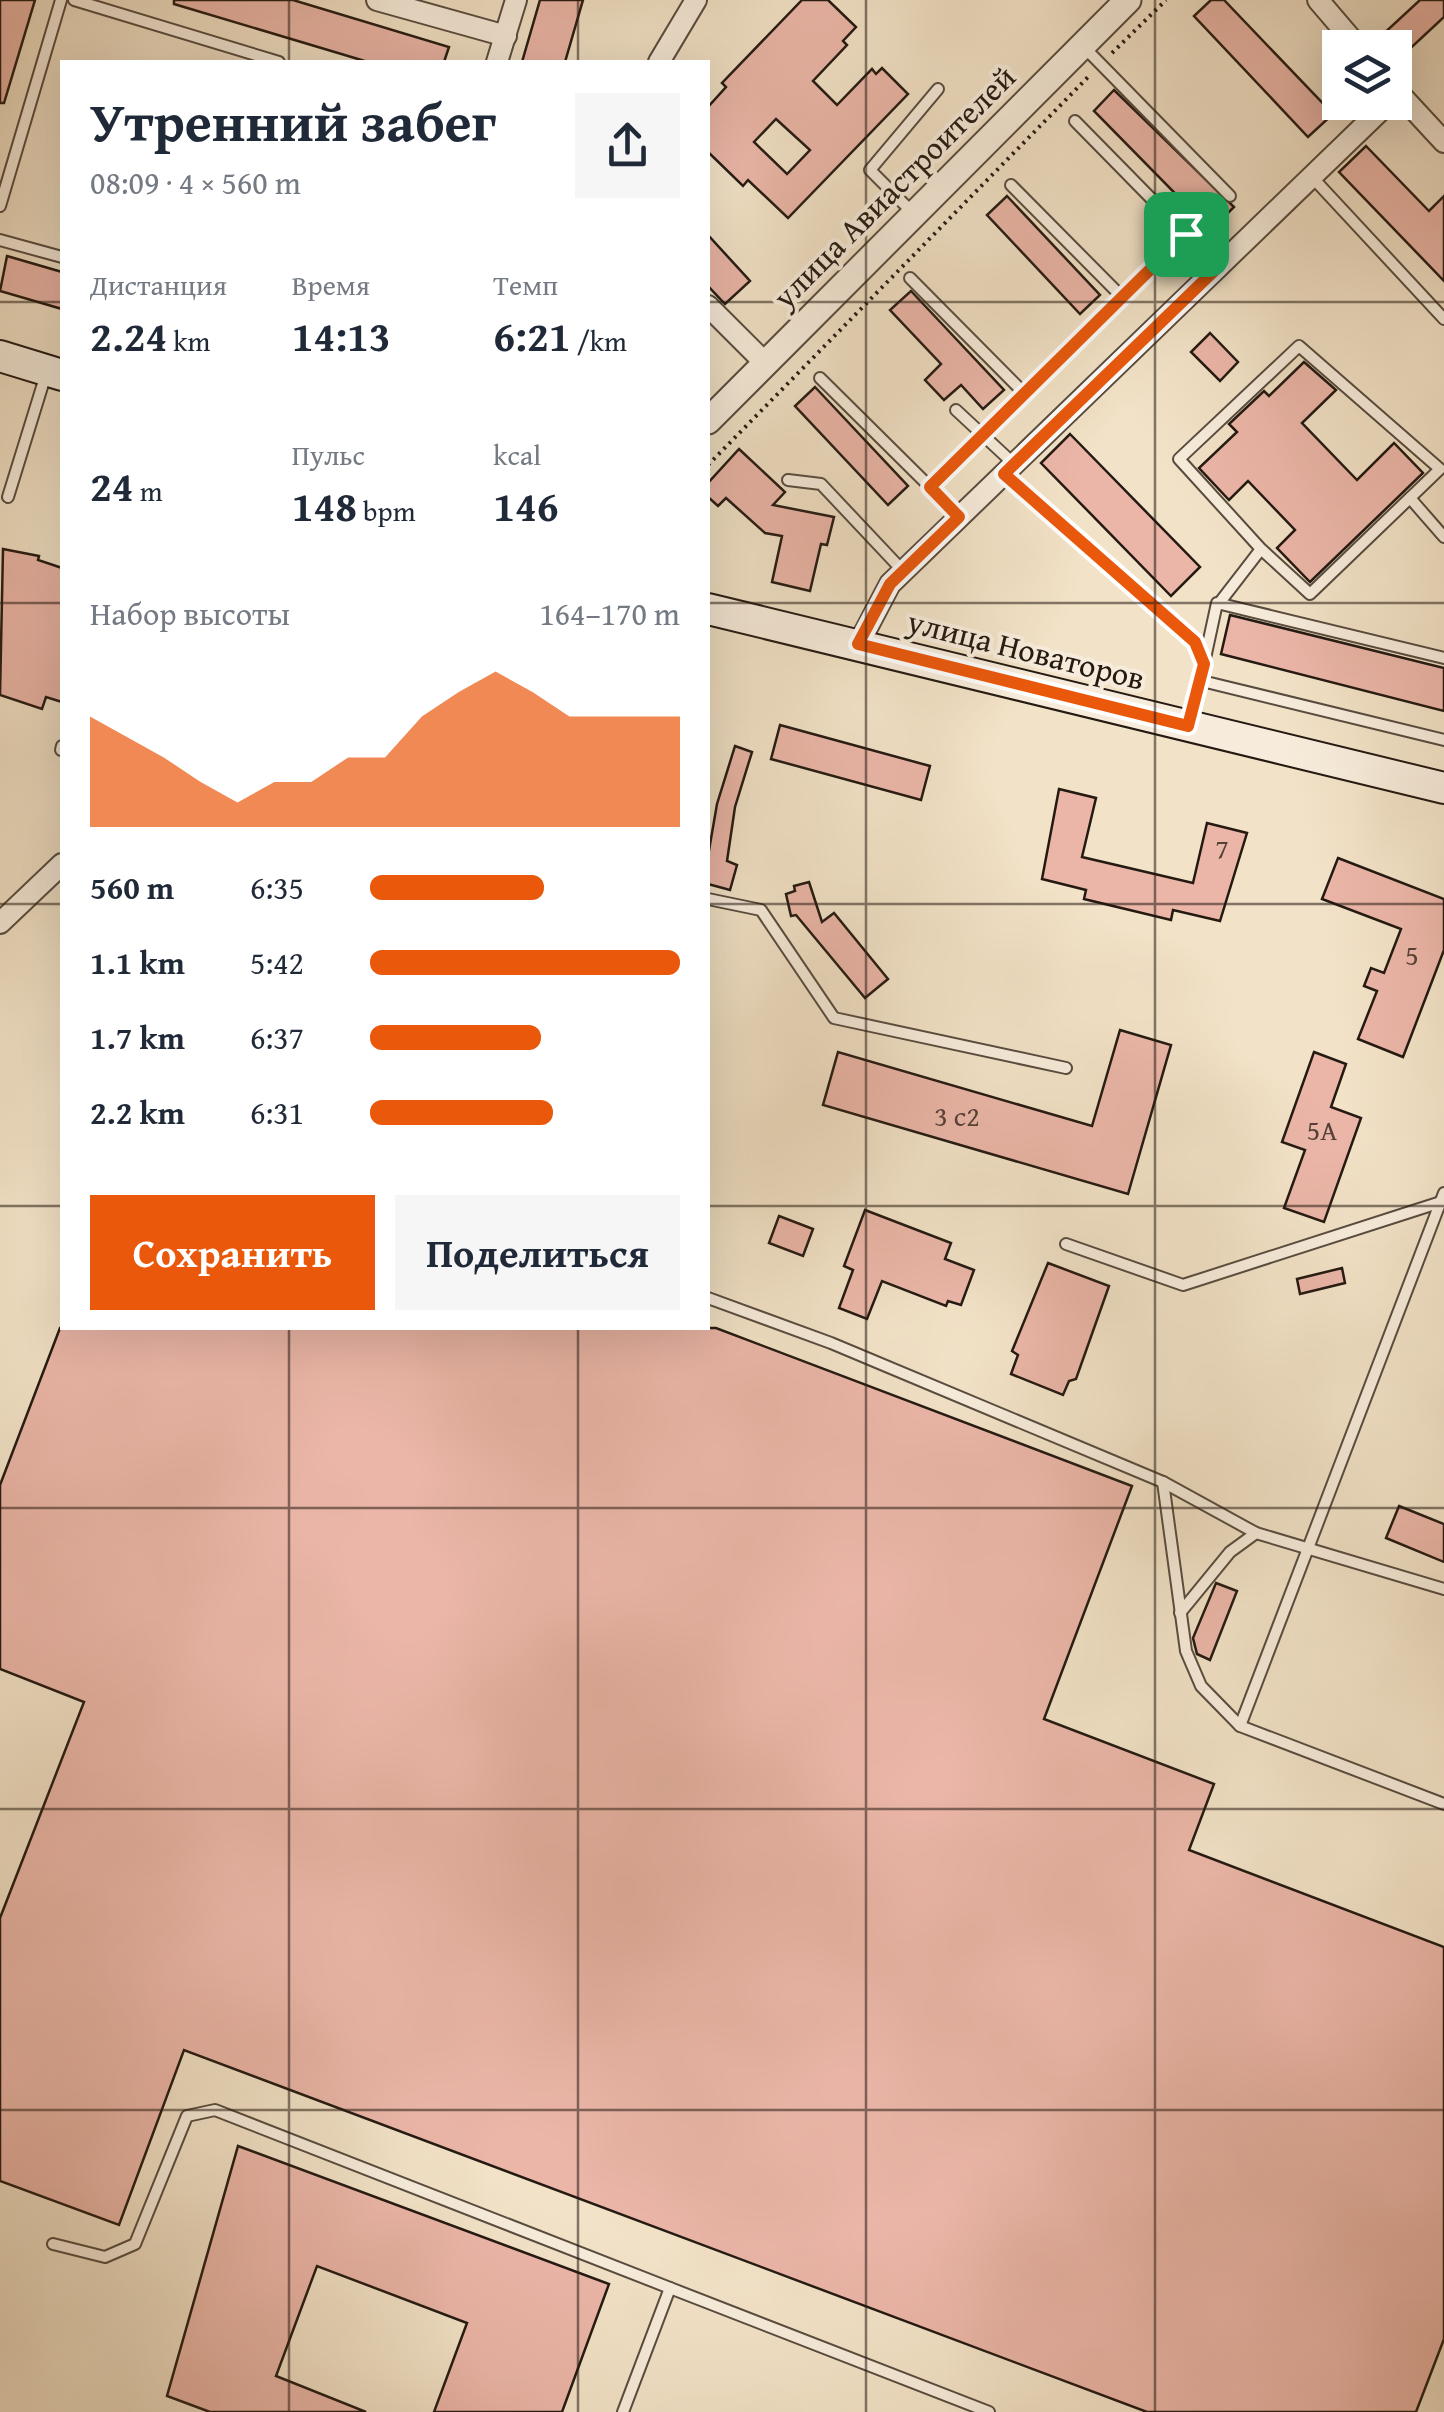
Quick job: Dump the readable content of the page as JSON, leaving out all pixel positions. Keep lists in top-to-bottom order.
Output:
{
  "streets": {
    "main road": ["улица Новаторов"],
    "street": ["улица Авиастроителей"]
  },
  "house_numbers": [
    "7",
    "5",
    "3 с2",
    "5А"
  ],
  "page": {
    "heading": ["Утренний забег", "08:09 · 4 × 560 m"],
    "stats": [
      ["Дистанция", "2.24 km"],
      ["Время", "14:13"],
      ["Темп", "6:21 /km"],
      ["24 m"],
      ["Пульс", "148 bpm"],
      ["kcal", "146"]
    ],
    "chart": ["Набор высоты", "164–170 m"],
    "list": [
      {
        "name": "560 m",
        "note": "6:35"
      },
      {
        "name": "1.1 km",
        "note": "5:42"
      },
      {
        "name": "1.7 km",
        "note": "6:37"
      },
      {
        "name": "2.2 km",
        "note": "6:31"
      }
    ],
    "buttons": ["Сохранить", "Поделиться"]
  }
}
